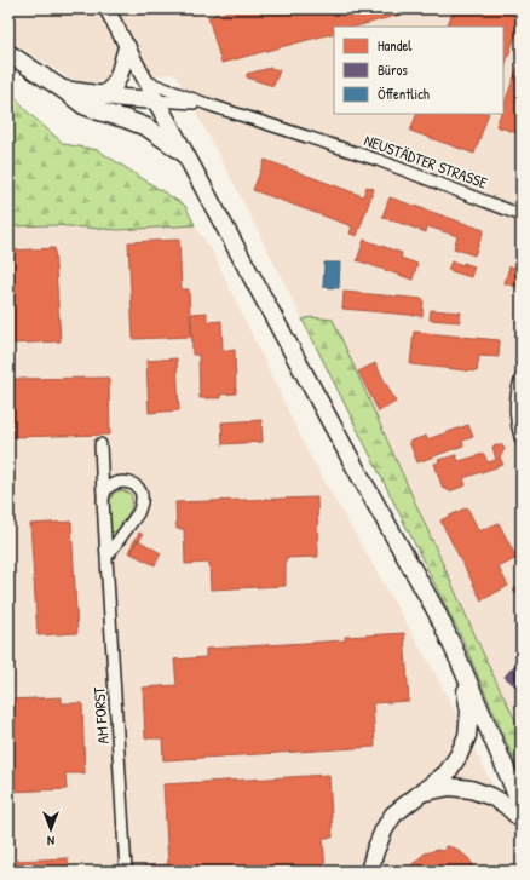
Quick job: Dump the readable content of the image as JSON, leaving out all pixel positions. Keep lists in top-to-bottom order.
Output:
{
  "streets": {
    "street": ["NEUSTÄDTER STRASSE", "AM FORST"]
  },
  "legend": ["Handel", "Büros", "Öffentlich"],
  "north": "bottom"
}
